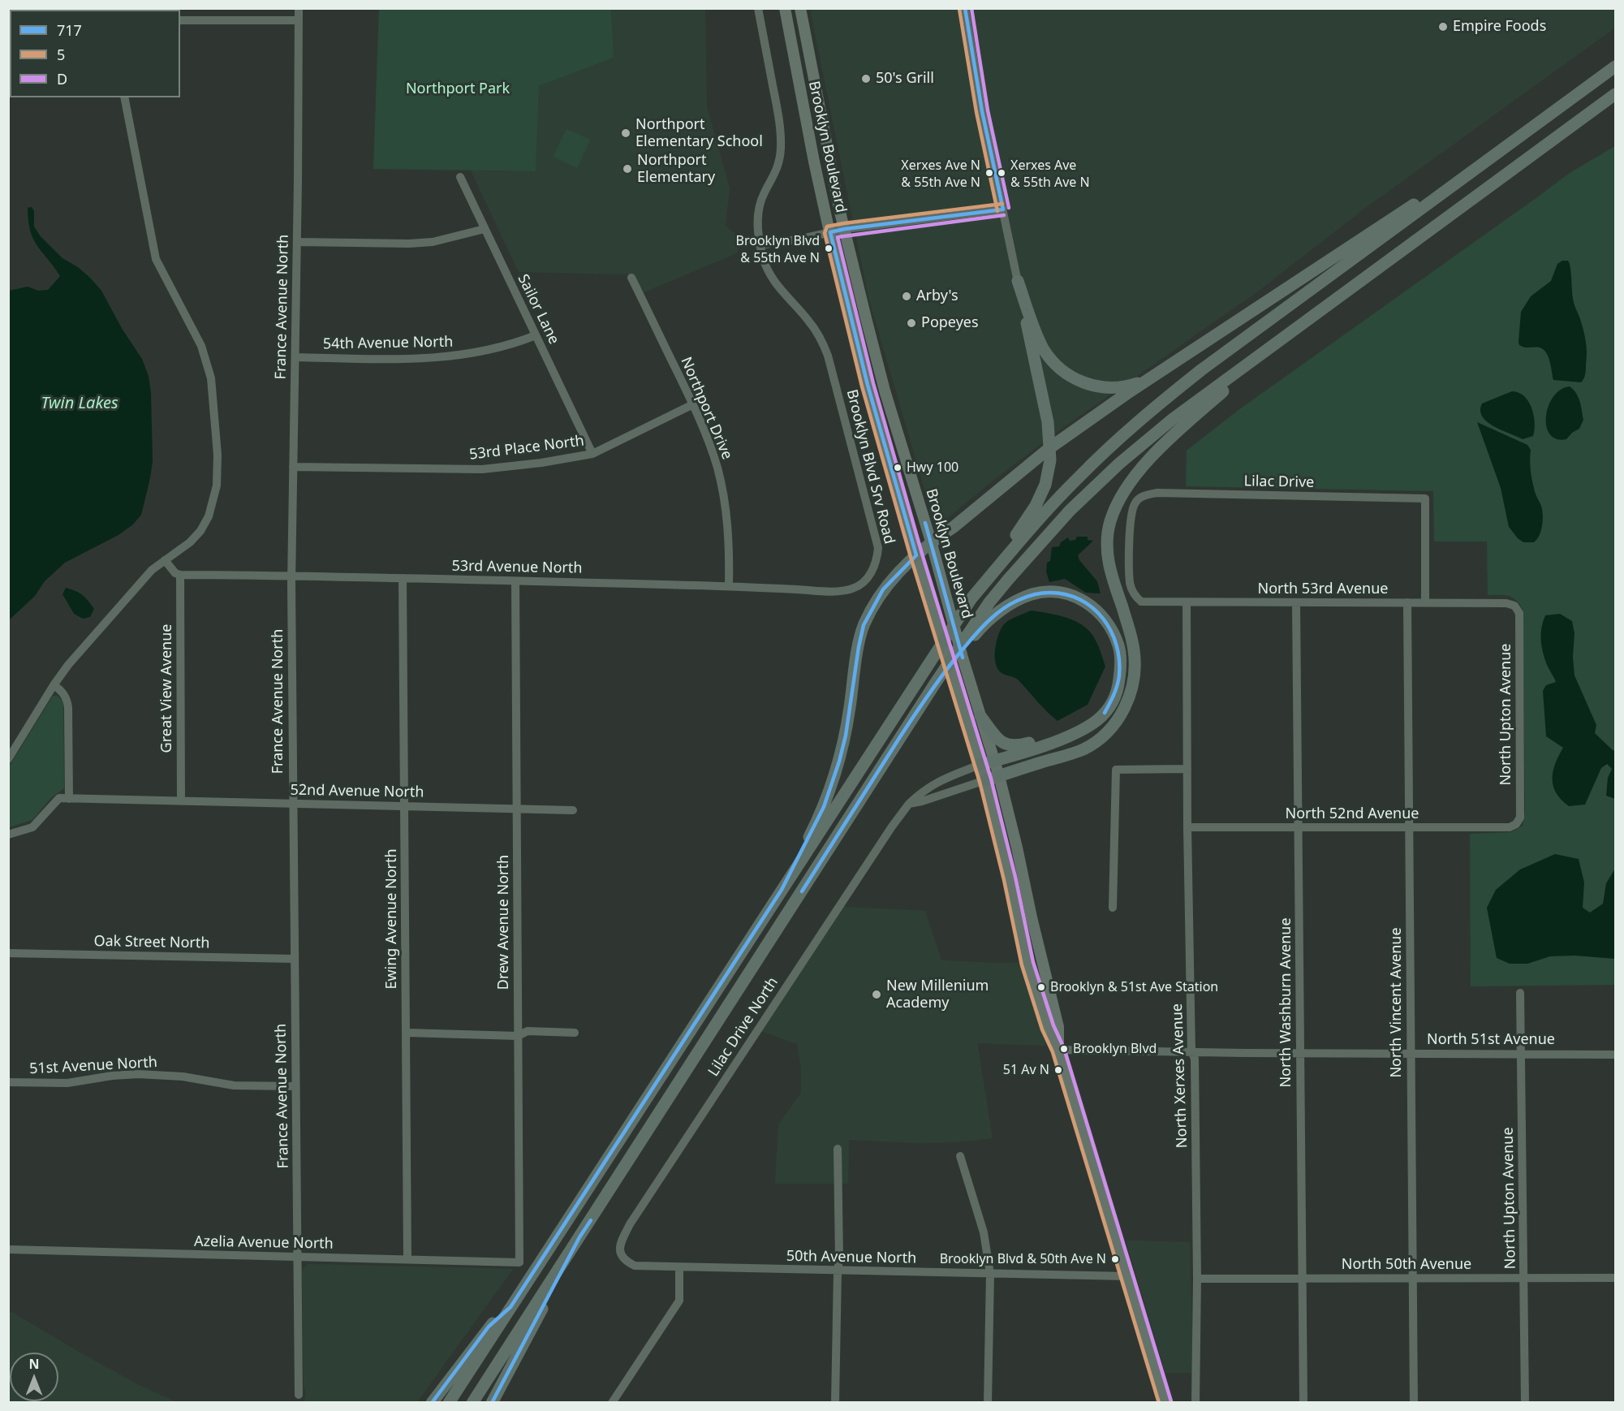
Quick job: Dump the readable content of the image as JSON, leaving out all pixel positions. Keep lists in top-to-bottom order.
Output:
{
  "streets": {
    "main road": ["Brooklyn Boulevard"],
    "street": [
      "France Avenue North",
      "Sailor Lane",
      "54th Avenue North",
      "Northport Drive",
      "53rd Place North",
      "Brooklyn Blvd Srv Road",
      "Lilac Drive",
      "53rd Avenue North",
      "North 53rd Avenue",
      "Great View Avenue",
      "North Upton Avenue",
      "52nd Avenue North",
      "North 52nd Avenue",
      "Ewing Avenue North",
      "Drew Avenue North",
      "Oak Street North",
      "North Washburn Avenue",
      "North Vincent Avenue",
      "Lilac Drive North",
      "North 51st Avenue",
      "51st Avenue North",
      "North Xerxes Avenue",
      "Azelia Avenue North",
      "50th Avenue North",
      "North 50th Avenue"
    ]
  },
  "crossings": [
    ["Brooklyn Boulevard", "Lilac Drive North"],
    ["Brooklyn Boulevard", "50th Avenue North"],
    ["France Avenue North", "54th Avenue North"],
    ["France Avenue North", "53rd Place North"],
    ["France Avenue North", "53rd Avenue North"],
    ["France Avenue North", "52nd Avenue North"],
    ["France Avenue North", "Oak Street North"],
    ["France Avenue North", "51st Avenue North"],
    ["France Avenue North", "Azelia Avenue North"],
    ["Sailor Lane", "54th Avenue North"],
    ["Sailor Lane", "53rd Place North"],
    ["Northport Drive", "53rd Place North"],
    ["Northport Drive", "53rd Avenue North"],
    ["Brooklyn Blvd Srv Road", "53rd Avenue North"],
    ["Lilac Drive", "North 53rd Avenue"],
    ["53rd Avenue North", "Great View Avenue"],
    ["53rd Avenue North", "Ewing Avenue North"],
    ["53rd Avenue North", "Drew Avenue North"],
    ["North 53rd Avenue", "North Upton Avenue"],
    ["North 53rd Avenue", "North Washburn Avenue"],
    ["North 53rd Avenue", "North Vincent Avenue"],
    ["North 53rd Avenue", "North Xerxes Avenue"],
    ["Great View Avenue", "52nd Avenue North"],
    ["North Upton Avenue", "North 52nd Avenue"],
    ["North Upton Avenue", "North 51st Avenue"],
    ["North Upton Avenue", "North 50th Avenue"],
    ["52nd Avenue North", "Ewing Avenue North"],
    ["52nd Avenue North", "Drew Avenue North"],
    ["North 52nd Avenue", "North Washburn Avenue"],
    ["North 52nd Avenue", "North Vincent Avenue"],
    ["North 52nd Avenue", "North Xerxes Avenue"],
    ["Ewing Avenue North", "Azelia Avenue North"],
    ["Drew Avenue North", "Azelia Avenue North"],
    ["North Washburn Avenue", "North 51st Avenue"],
    ["North Washburn Avenue", "North 50th Avenue"],
    ["North Vincent Avenue", "North 51st Avenue"],
    ["North Vincent Avenue", "North 50th Avenue"],
    ["Lilac Drive North", "50th Avenue North"],
    ["North 51st Avenue", "North Xerxes Avenue"],
    ["North Xerxes Avenue", "North 50th Avenue"]
  ],
  "water": ["Twin Lakes"],
  "parks": ["Northport Park"],
  "places": [
    "Empire Foods",
    "50's Grill",
    "Northport Elementary School",
    "Northport Elementary",
    "Xerxes Ave N & 55th Ave N",
    "Xerxes Ave & 55th Ave N",
    "Brooklyn Blvd & 55th Ave N",
    "Arby's",
    "Popeyes",
    "Hwy 100",
    "Brooklyn & 51st Ave Station",
    "New Millenium Academy",
    "Brooklyn Blvd",
    "51 Av N",
    "Brooklyn Blvd & 50th Ave N"
  ],
  "lines": ["transit line 717", "transit line D", "transit line 5"],
  "legend": ["717", "5", "D"],
  "north": "top"
}
